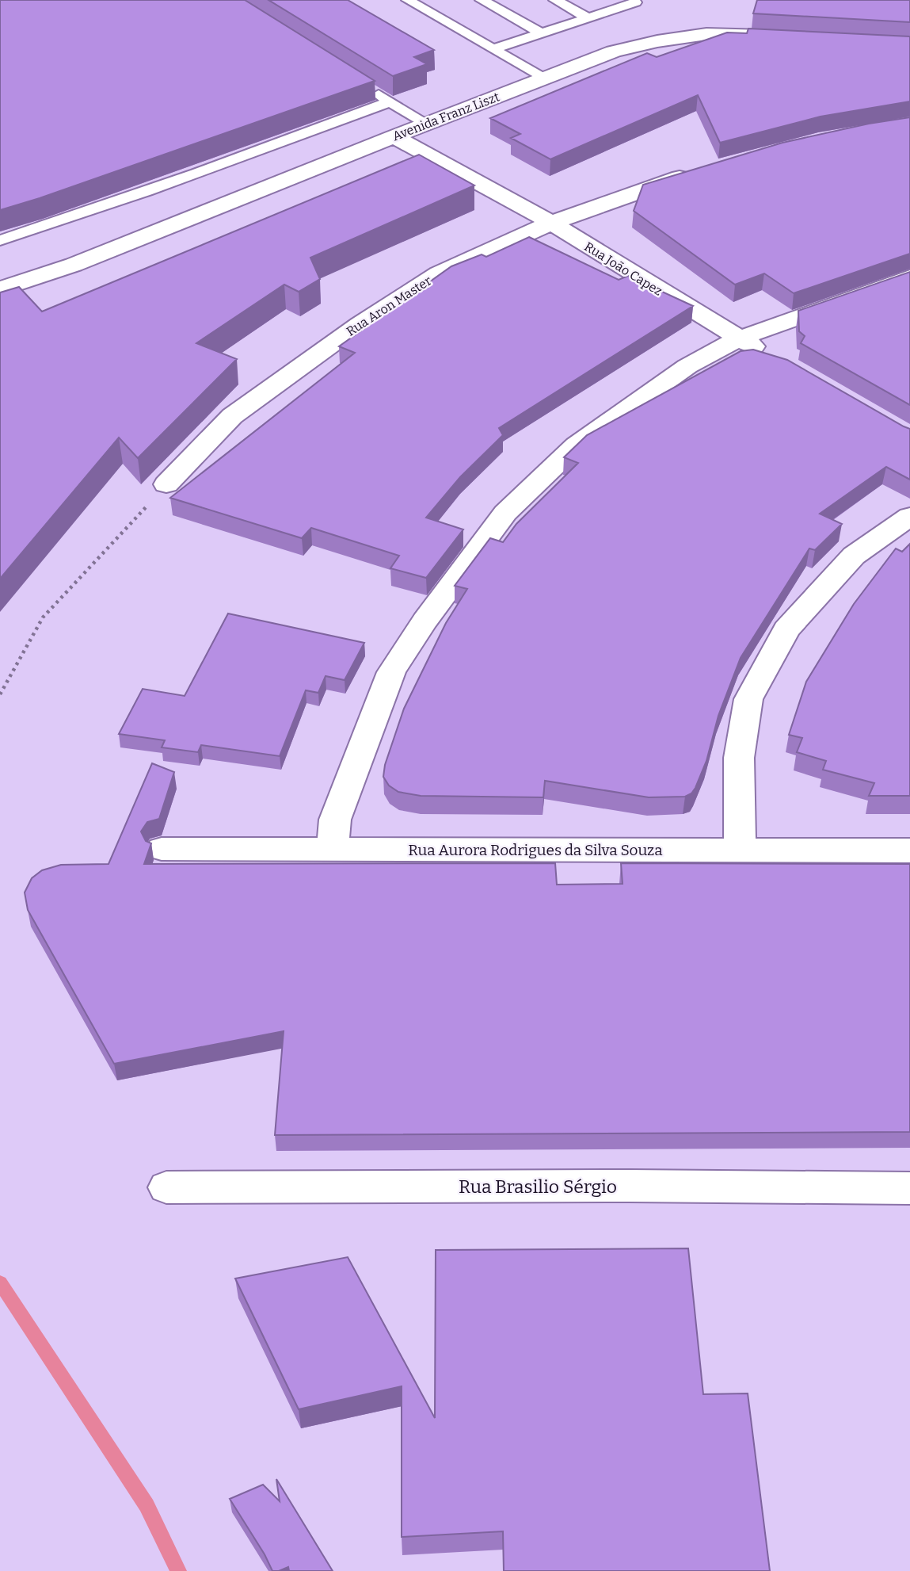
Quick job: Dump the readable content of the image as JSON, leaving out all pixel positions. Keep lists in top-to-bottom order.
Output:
{
  "streets": {
    "street": [
      "Avenida Franz Liszt",
      "Rua João Capez",
      "Rua Aron Master",
      "Rua Aurora Rodrigues da Silva Souza",
      "Rua Brasilio Sérgio"
    ]
  },
  "crossings": [
    ["Avenida Franz Liszt", "Rua João Capez"],
    ["Rua João Capez", "Rua Aron Master"]
  ]
}
